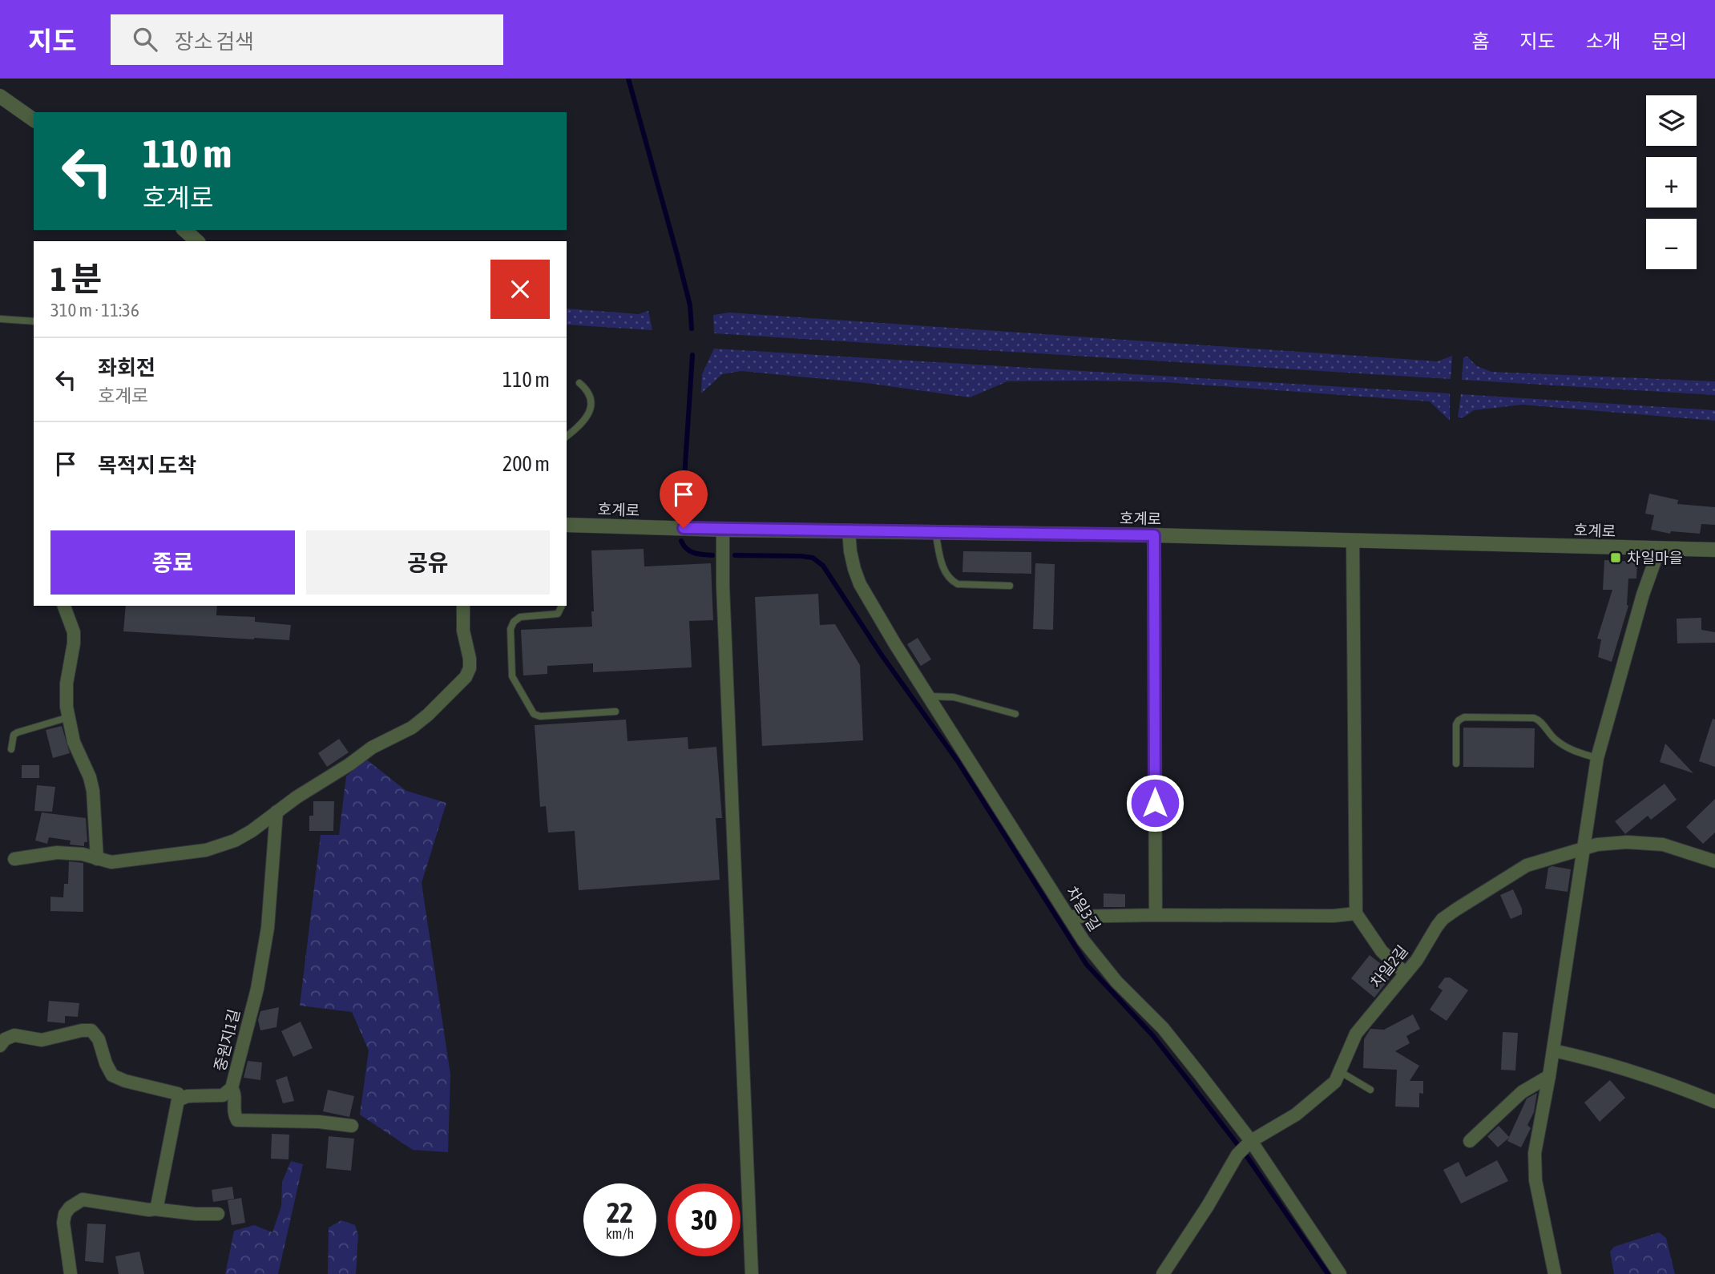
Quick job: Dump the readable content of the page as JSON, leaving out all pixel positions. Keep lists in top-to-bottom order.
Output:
{
  "streets": {
    "street": [
      "호계로",
      "차일3길",
      "차일2길",
      "중원지1길"
    ]
  },
  "crossings": [
    ["호계로", "차일3길"],
    ["차일3길", "차일2길"]
  ],
  "places": {
    "transit": ["차일마을"]
  },
  "page": {
    "header": "지도",
    "search": "장소 검색",
    "nav": [
      "홈",
      "지도",
      "소개",
      "문의"
    ],
    "map_buttons": ["+", "−"],
    "turn": ["110 m", "호계로"],
    "heading": ["1 분", "310 m · 11:36"],
    "list": [
      {
        "name": "좌회전",
        "note": "호계로",
        "value": "110 m"
      },
      {
        "name": "목적지 도착",
        "value": "200 m"
      }
    ],
    "buttons": ["종료", "공유"],
    "speed": "22 km/h",
    "limit": "30"
  }
}
